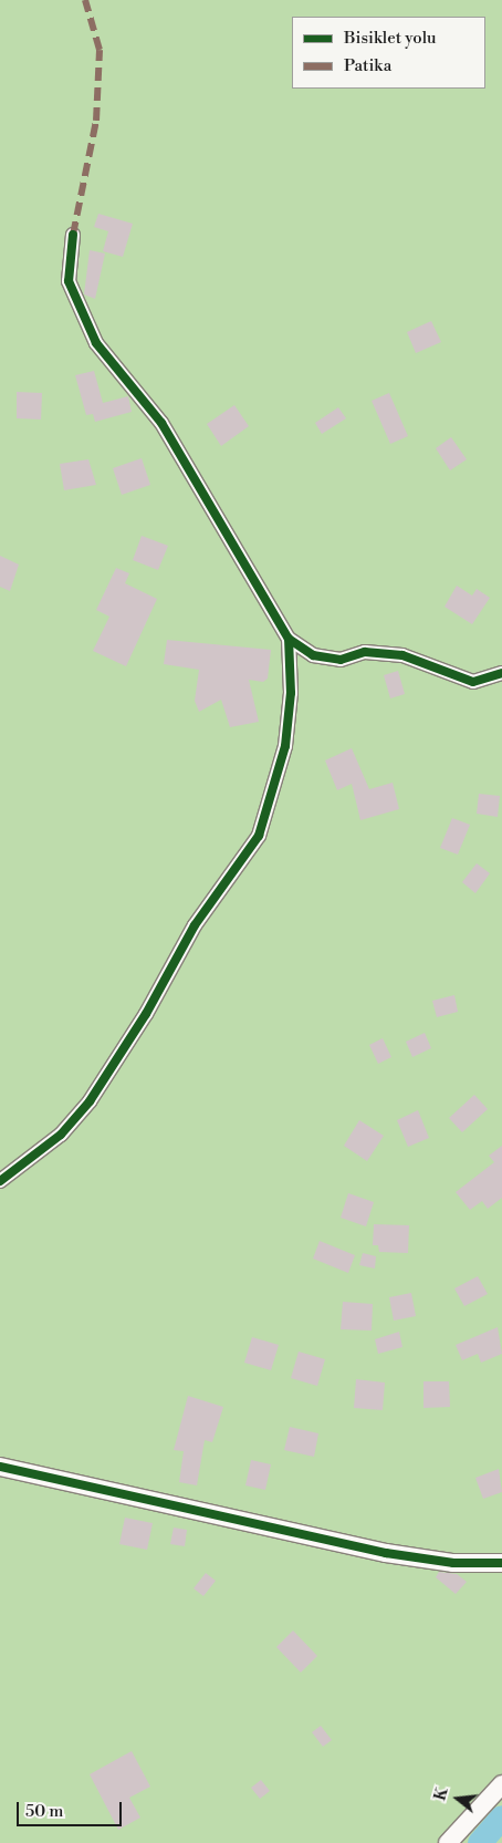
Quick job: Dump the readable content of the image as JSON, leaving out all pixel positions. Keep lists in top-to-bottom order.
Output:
{
  "legend": ["Bisiklet yolu", "Patika"],
  "scale_bar": "50 m",
  "north": "left"
}
